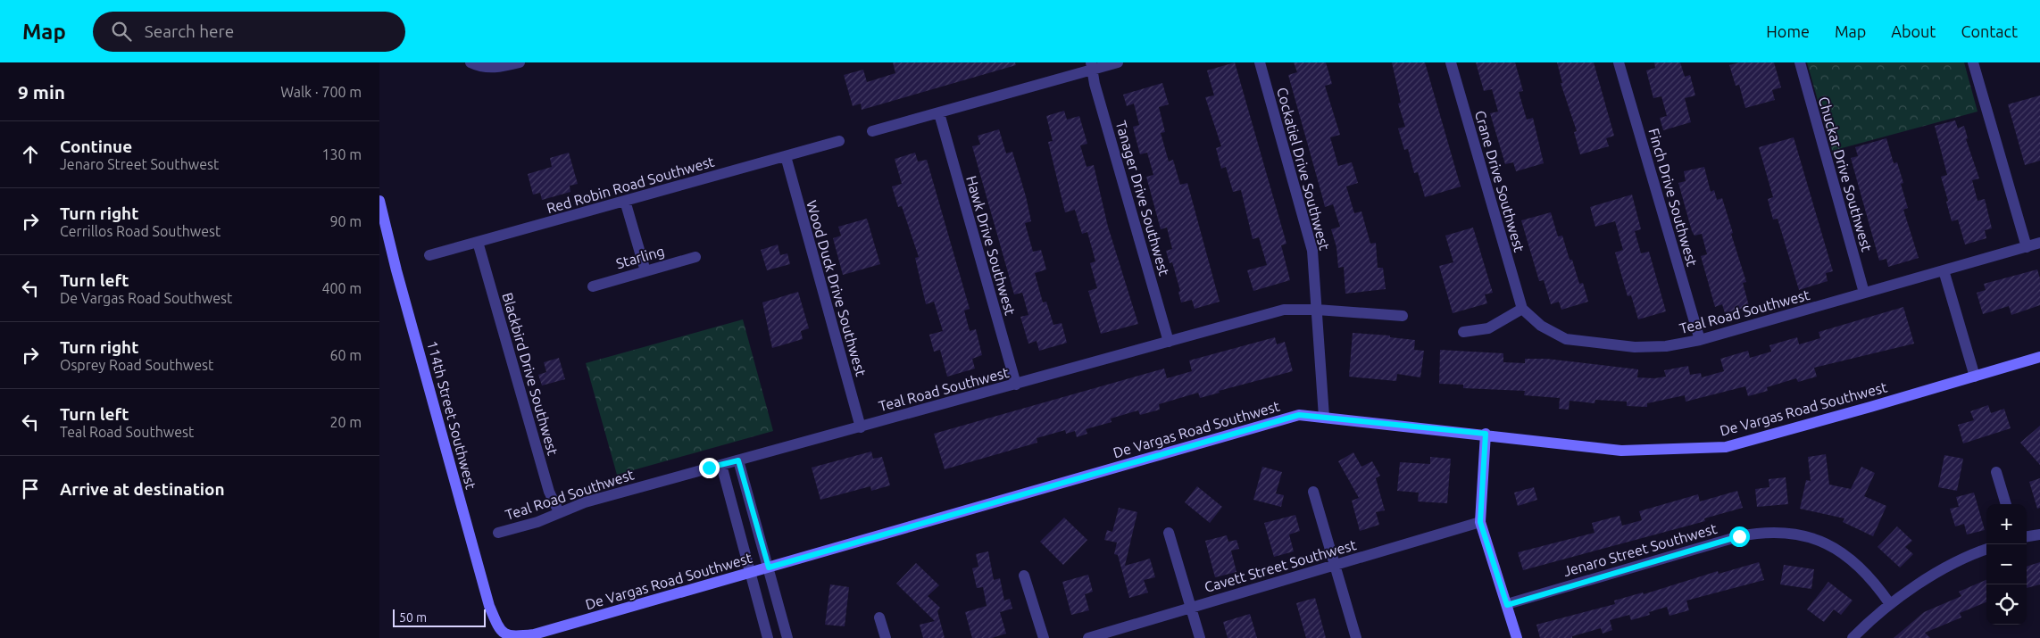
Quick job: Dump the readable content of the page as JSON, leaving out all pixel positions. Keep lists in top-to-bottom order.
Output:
{
  "streets": {
    "street": [
      "Cockatiel Drive Southwest",
      "Chuckar Drive Southwest",
      "Crane Drive Southwest",
      "Red Robin Road Southwest",
      "Finch Drive Southwest",
      "Tanager Drive Southwest",
      "Hawk Drive Southwest",
      "Starling",
      "Wood Duck Drive Southwest",
      "Teal Road Southwest",
      "Blackbird Drive Southwest",
      "De Vargas Road Southwest",
      "114th Street Southwest",
      "Jenaro Street Southwest",
      "Cavett Street Southwest"
    ]
  },
  "crossings": [
    ["Cockatiel Drive Southwest", "Teal Road Southwest"],
    ["Cockatiel Drive Southwest", "De Vargas Road Southwest"],
    ["Chuckar Drive Southwest", "Teal Road Southwest"],
    ["Crane Drive Southwest", "Teal Road Southwest"],
    ["Red Robin Road Southwest", "Wood Duck Drive Southwest"],
    ["Red Robin Road Southwest", "Blackbird Drive Southwest"],
    ["Finch Drive Southwest", "Teal Road Southwest"],
    ["Tanager Drive Southwest", "Teal Road Southwest"],
    ["Hawk Drive Southwest", "Teal Road Southwest"],
    ["Wood Duck Drive Southwest", "Teal Road Southwest"],
    ["Teal Road Southwest", "Blackbird Drive Southwest"],
    ["De Vargas Road Southwest", "114th Street Southwest"]
  ],
  "scale_bar": "50 m",
  "page": {
    "header": "Map",
    "search": "Search here",
    "nav": [
      "Home",
      "Map",
      "About",
      "Contact"
    ],
    "heading": ["9 min", "Walk · 700 m"],
    "list": [
      ["Continue", "Jenaro Street Southwest", "130 m"],
      ["Turn right", "Cerrillos Road Southwest", "90 m"],
      ["Turn left", "De Vargas Road Southwest", "400 m"],
      ["Turn right", "Osprey Road Southwest", "60 m"],
      ["Turn left", "Teal Road Southwest", "20 m"],
      "Arrive at destination"
    ],
    "map_buttons": ["+", "−"],
    "scale": "50 m"
  }
}
